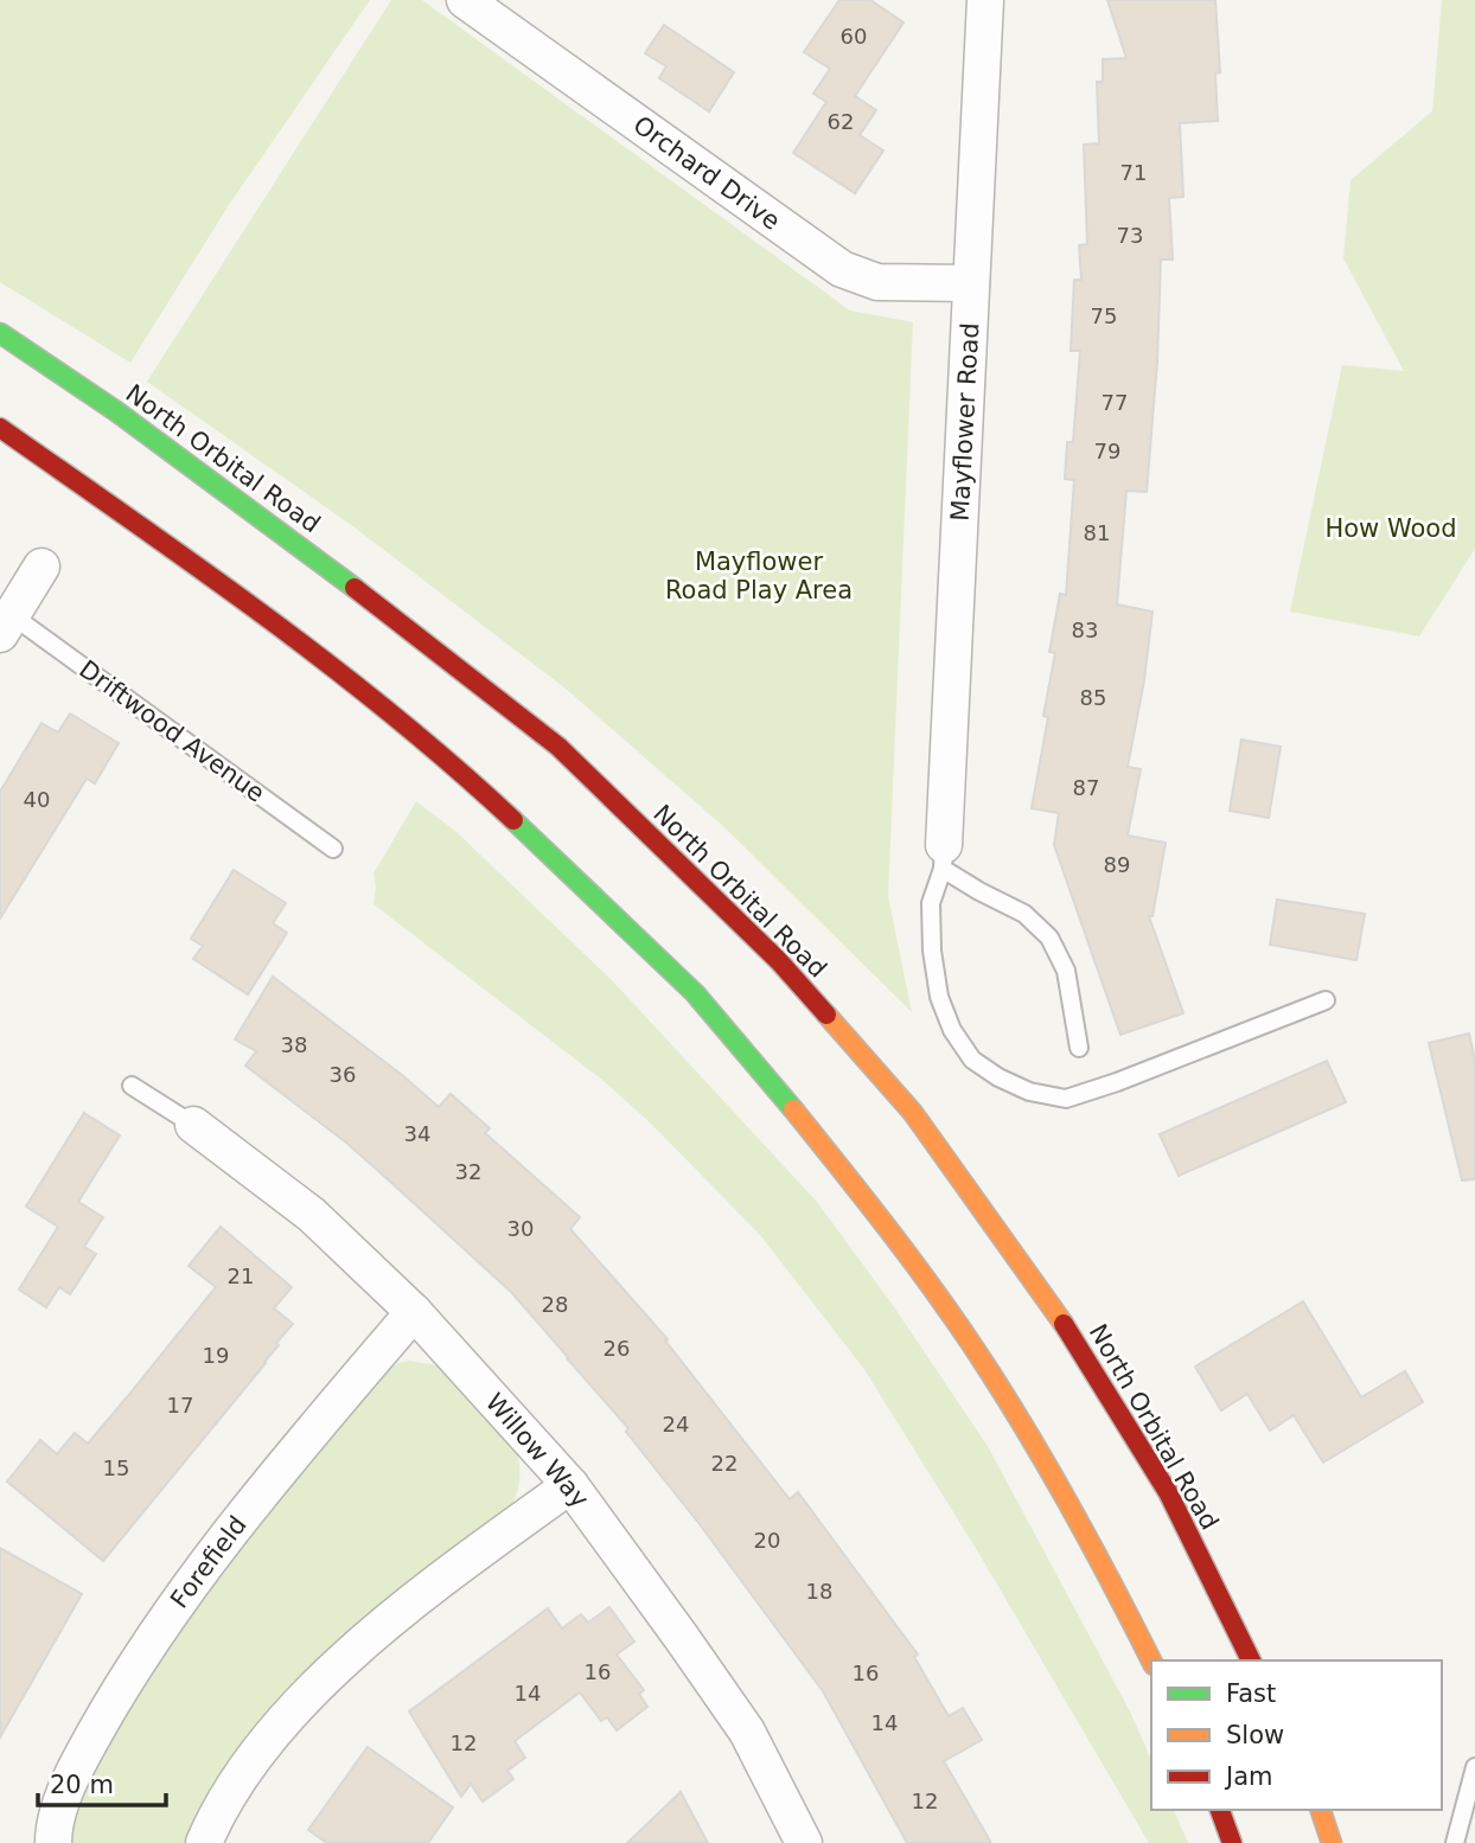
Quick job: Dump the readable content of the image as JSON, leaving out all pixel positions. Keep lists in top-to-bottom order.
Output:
{
  "streets": {
    "highway": ["North Orbital Road"],
    "street": [
      "Orchard Drive",
      "Mayflower Road",
      "Driftwood Avenue",
      "Willow Way",
      "Forefield"
    ]
  },
  "crossings": [
    ["Orchard Drive", "Mayflower Road"],
    ["Willow Way", "Forefield"]
  ],
  "parks": ["How Wood", "Mayflower Road Play Area"],
  "house_numbers": [
    "60",
    "62",
    "71",
    "73",
    "75",
    "77",
    "79",
    "81",
    "83",
    "85",
    "87",
    "40",
    "89",
    "38",
    "36",
    "34",
    "32",
    "30",
    "21",
    "28",
    "26",
    "19",
    "17",
    "24",
    "22",
    "15",
    "20",
    "18",
    "16",
    "16",
    "14",
    "14",
    "12",
    "12"
  ],
  "legend": ["Fast", "Slow", "Jam"],
  "scale_bar": "20 m"
}
